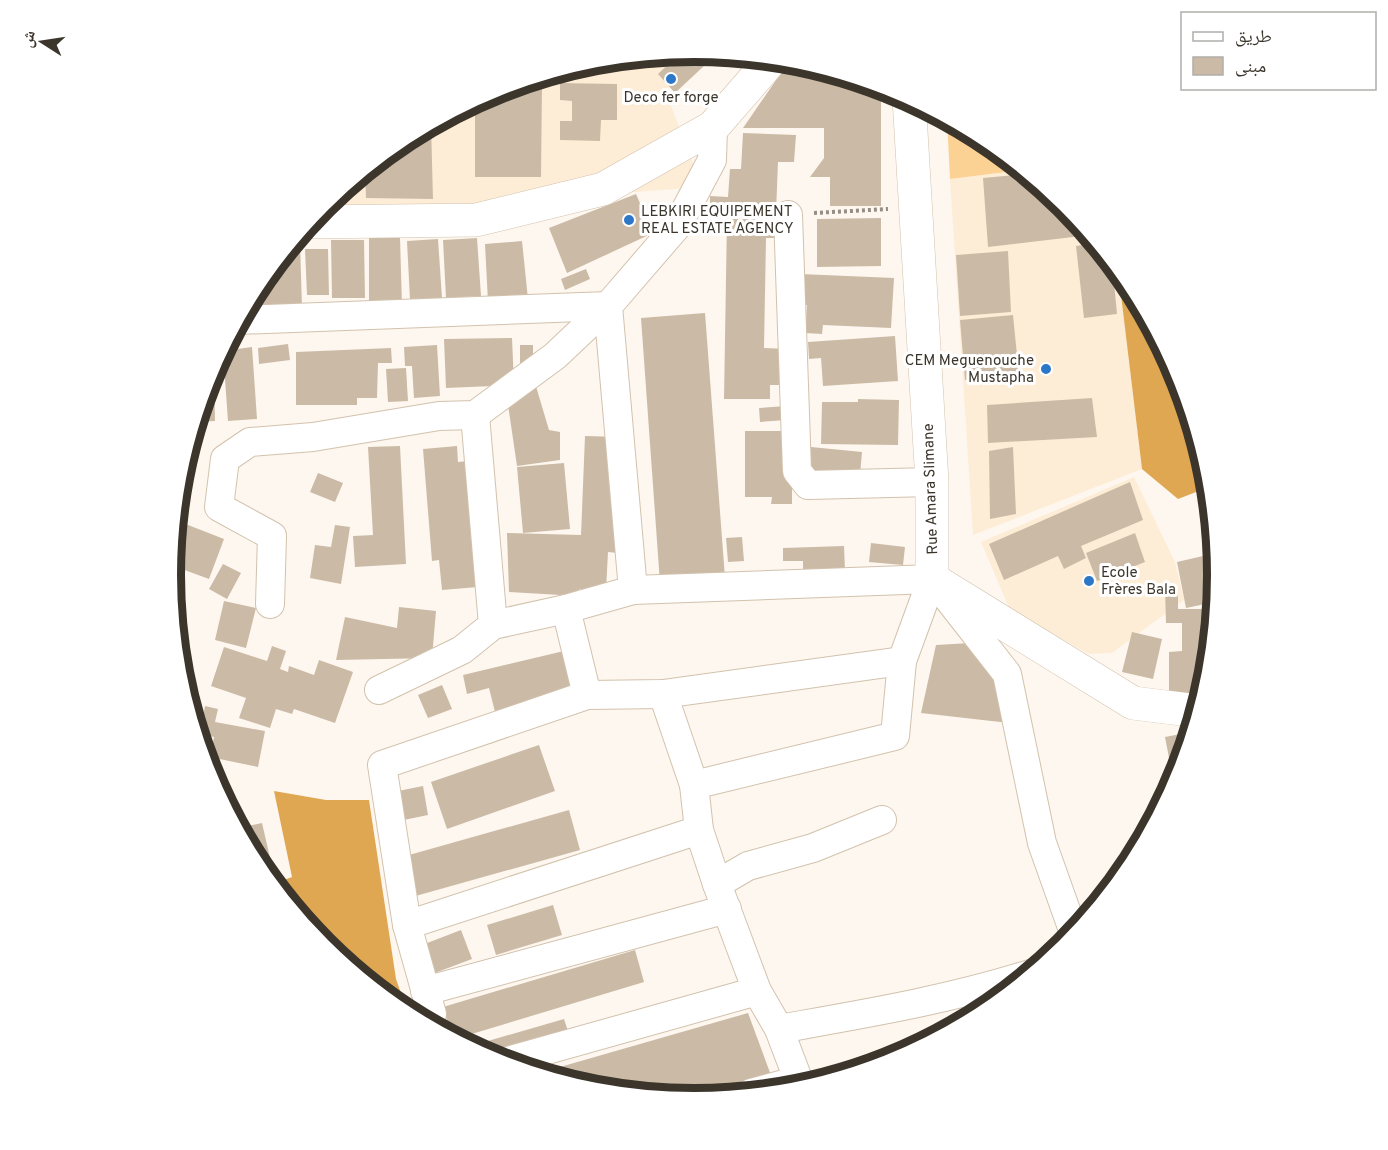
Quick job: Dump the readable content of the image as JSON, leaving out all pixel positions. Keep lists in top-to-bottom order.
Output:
{
  "streets": {
    "street": ["Rue Amara Slimane"]
  },
  "places": [
    "Deco fer forge",
    "LEBKIRI EQUIPEMENT REAL ESTATE AGENCY",
    "CEM Meguenouche Mustapha",
    "Ecole Frères Bala"
  ],
  "legend": ["طريق", "مبنى"],
  "north": "left"
}
